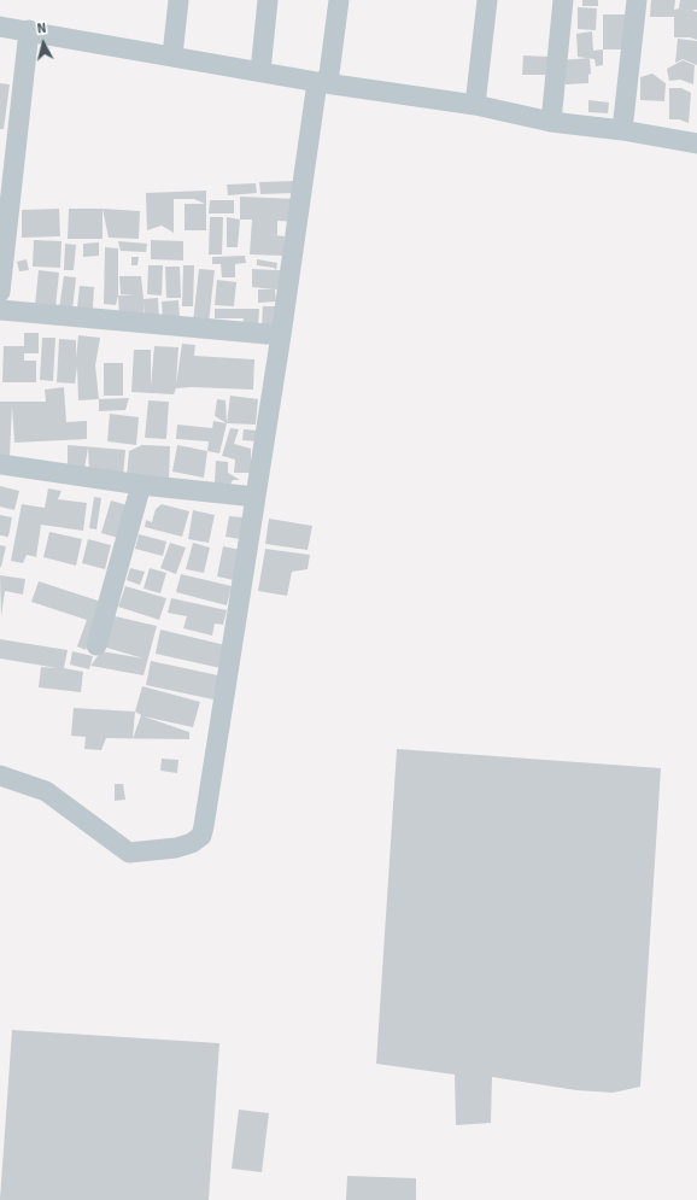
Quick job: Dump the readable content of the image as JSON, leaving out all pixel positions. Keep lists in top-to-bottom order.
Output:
{
  "north": "top"
}
